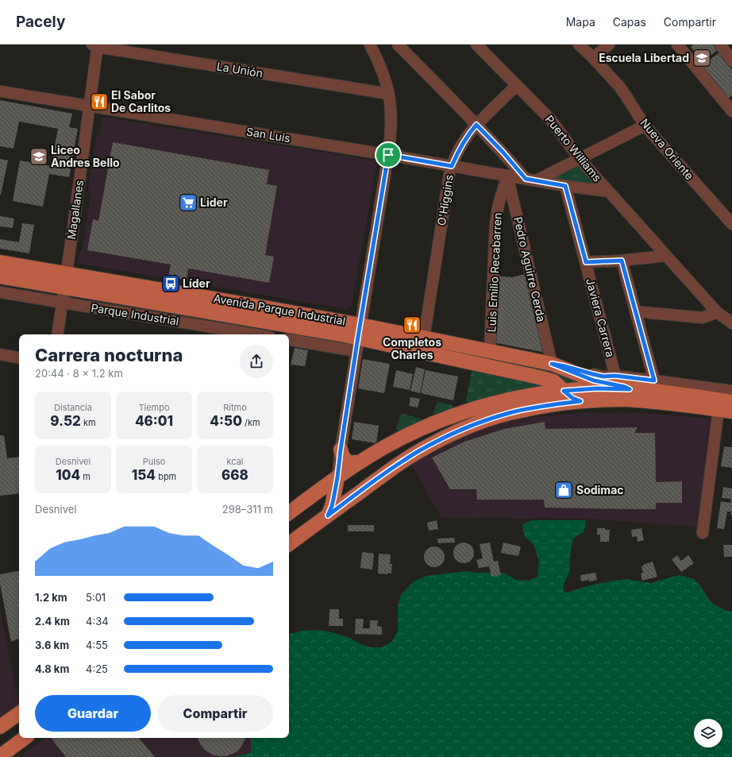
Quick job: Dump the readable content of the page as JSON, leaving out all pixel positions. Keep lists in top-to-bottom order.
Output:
{
  "streets": {
    "main road": ["Avenida Parque Industrial"],
    "street": [
      "La Unión",
      "San Luis",
      "Puerto Williams",
      "Nueva Oriente",
      "O'Higgins",
      "Magallanes",
      "Pedro Aguirre Cerda",
      "Luis Emilio Recabarren",
      "Parque Industrial",
      "Javiera Carrera"
    ]
  },
  "crossings": [
    ["La Unión", "Magallanes"],
    ["San Luis", "Puerto Williams"],
    ["San Luis", "O'Higgins"],
    ["San Luis", "Magallanes"],
    ["San Luis", "Pedro Aguirre Cerda"],
    ["San Luis", "Luis Emilio Recabarren"],
    ["San Luis", "Javiera Carrera"],
    ["Puerto Williams", "O'Higgins"],
    ["O'Higgins", "Avenida Parque Industrial"],
    ["Magallanes", "Avenida Parque Industrial"],
    ["Magallanes", "Parque Industrial"],
    ["Pedro Aguirre Cerda", "Luis Emilio Recabarren"],
    ["Pedro Aguirre Cerda", "Avenida Parque Industrial"],
    ["Luis Emilio Recabarren", "Avenida Parque Industrial"]
  ],
  "places": {
    "school or university": ["Escuela Libertad", "Liceo Andres Bello"],
    "restaurant": ["El Sabor De Carlitos", "Completos Charles"],
    "supermarket": ["Lider"],
    "bus stop": ["Líder"],
    "shop": ["Sodimac"]
  },
  "page": {
    "header": "Pacely",
    "nav": ["Mapa", "Capas", "Compartir"],
    "heading": ["Carrera nocturna", "20:44 · 8 × 1.2 km"],
    "stats": [
      ["Distancia", "9.52 km"],
      ["Tiempo", "46:01"],
      ["Ritmo", "4:50 /km"],
      ["Desnivel", "104 m"],
      ["Pulso", "154 bpm"],
      ["kcal", "668"]
    ],
    "chart": ["Desnivel", "298–311 m"],
    "list": [
      {
        "name": "1.2 km",
        "note": "5:01"
      },
      {
        "name": "2.4 km",
        "note": "4:34"
      },
      {
        "name": "3.6 km",
        "note": "4:55"
      },
      {
        "name": "4.8 km",
        "note": "4:25"
      }
    ],
    "buttons": ["Guardar", "Compartir"]
  }
}
